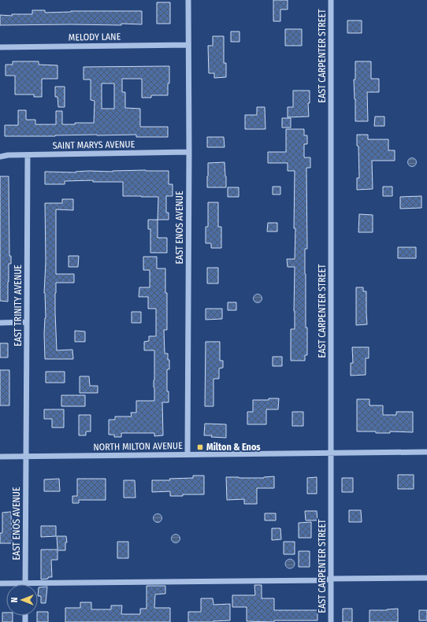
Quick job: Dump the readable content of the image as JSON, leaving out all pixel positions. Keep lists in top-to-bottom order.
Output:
{
  "streets": {
    "street": [
      "MELODY LANE",
      "EAST CARPENTER STREET",
      "SAINT MARYS AVENUE",
      "EAST ENOS AVENUE",
      "EAST TRINITY AVENUE",
      "NORTH MILTON AVENUE"
    ]
  },
  "crossings": [
    ["MELODY LANE", "EAST ENOS AVENUE"],
    ["EAST CARPENTER STREET", "NORTH MILTON AVENUE"],
    ["SAINT MARYS AVENUE", "EAST ENOS AVENUE"],
    ["SAINT MARYS AVENUE", "EAST TRINITY AVENUE"],
    ["EAST ENOS AVENUE", "EAST TRINITY AVENUE"],
    ["EAST ENOS AVENUE", "NORTH MILTON AVENUE"],
    ["EAST TRINITY AVENUE", "NORTH MILTON AVENUE"]
  ],
  "places": {
    "transit": ["Milton & Enos"]
  },
  "north": "left"
}
